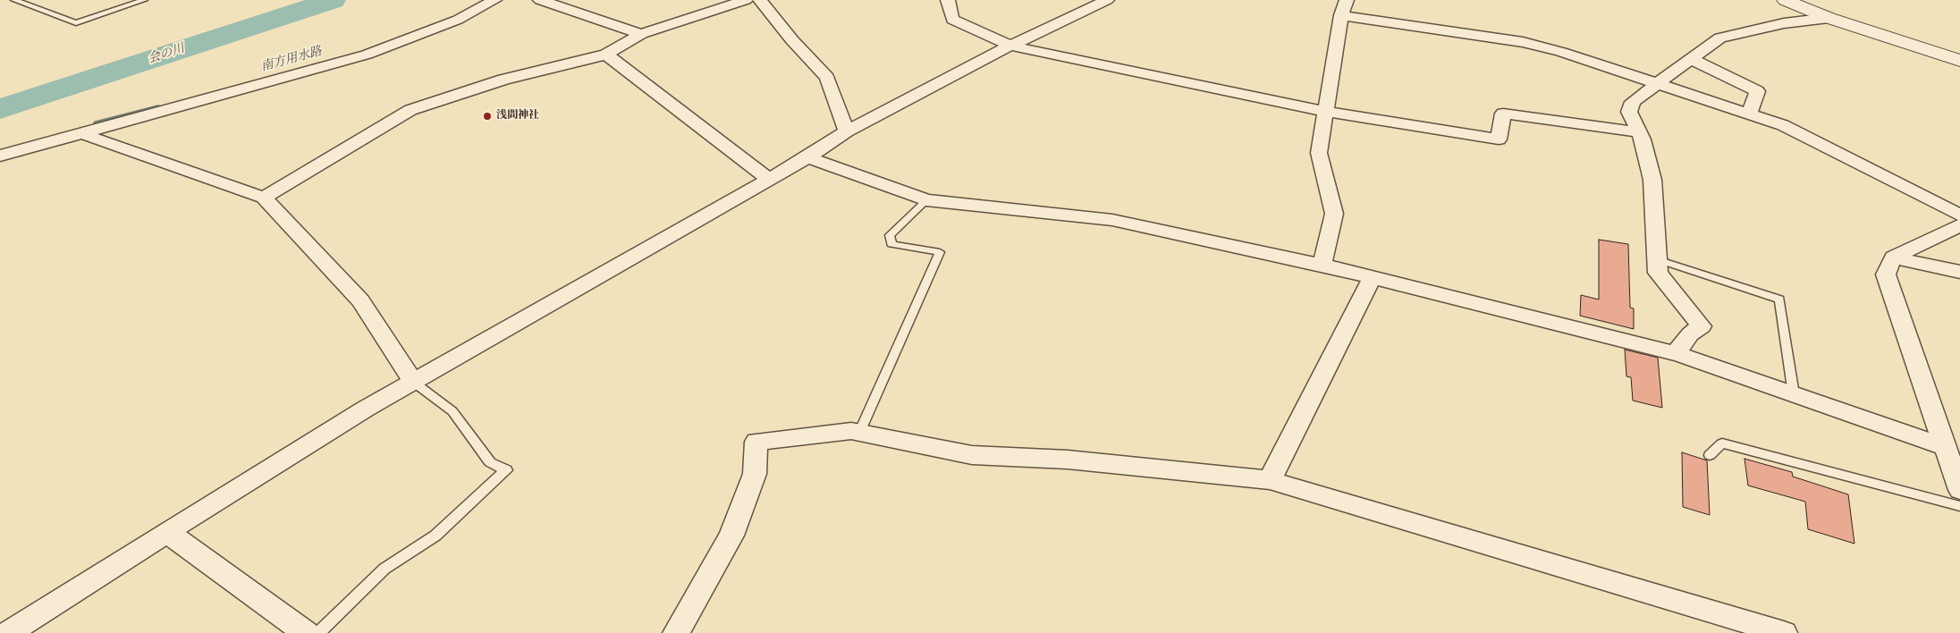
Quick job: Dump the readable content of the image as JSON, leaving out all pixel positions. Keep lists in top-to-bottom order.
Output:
{
  "water": ["会の川", "南方用水路"],
  "places": ["浅間神社"]
}
